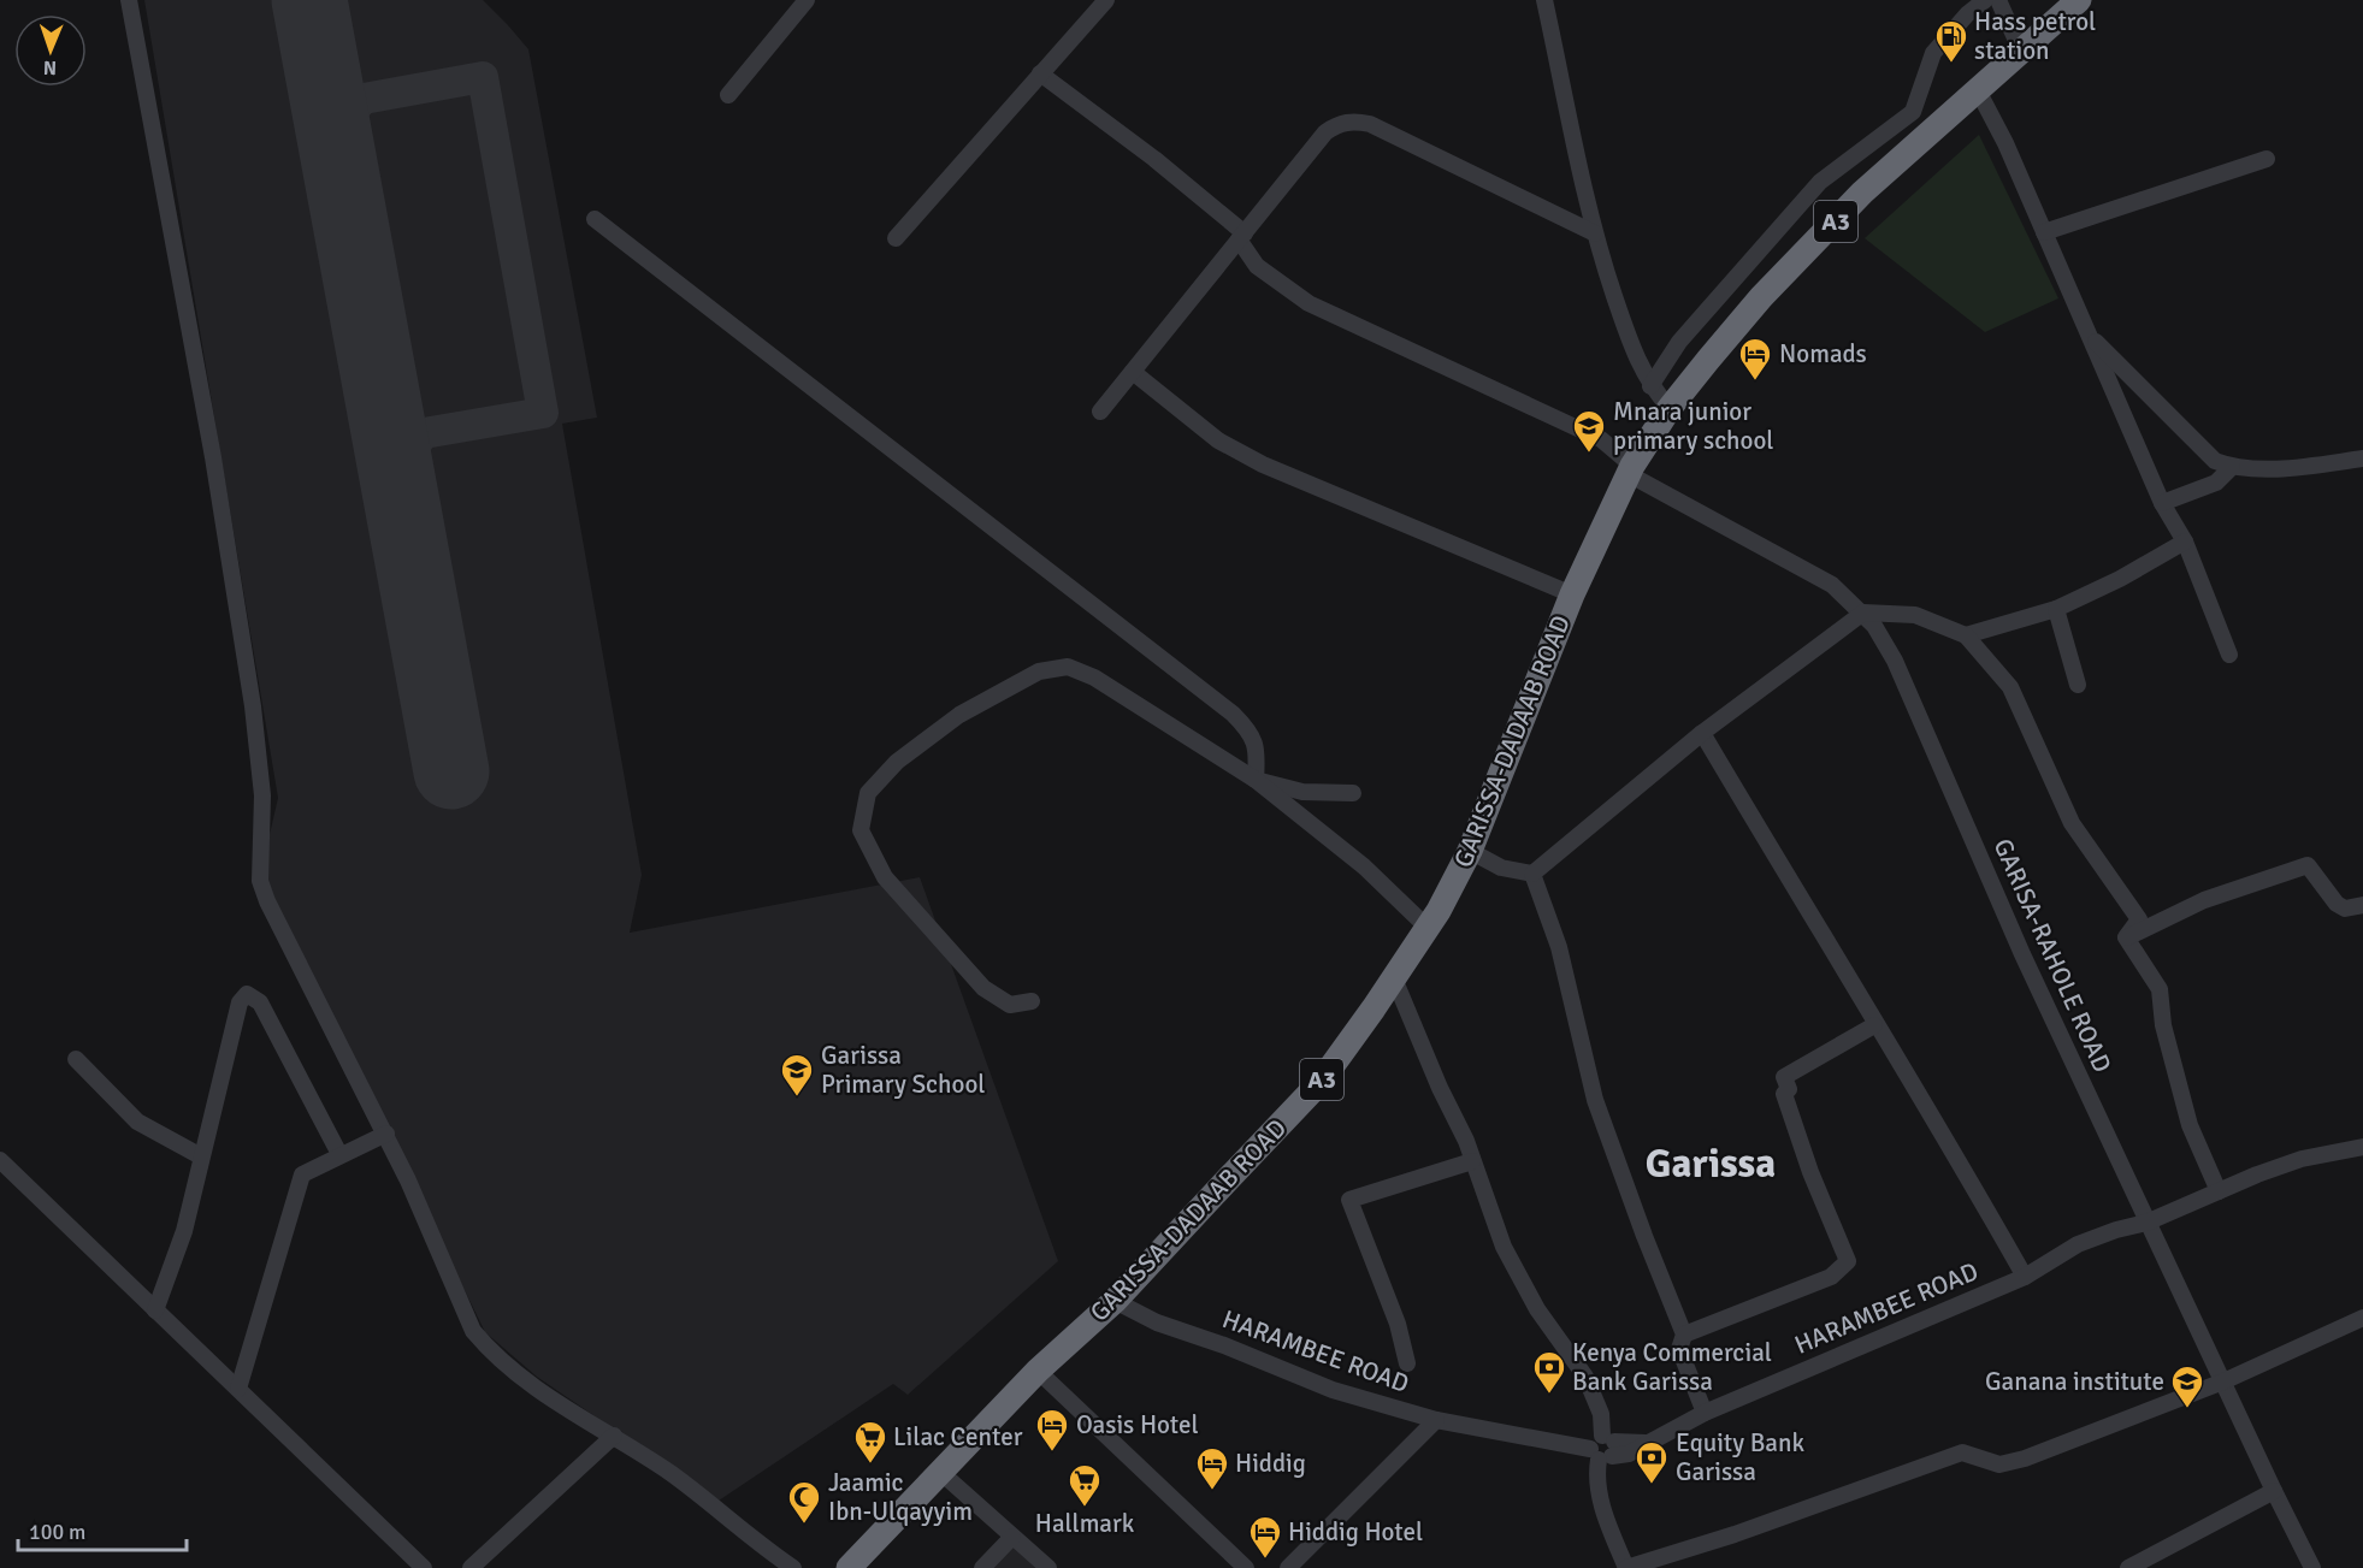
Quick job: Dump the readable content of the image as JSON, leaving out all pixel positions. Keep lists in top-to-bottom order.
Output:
{
  "streets": {
    "highway": ["A3", "GARISSA-DADAAB ROAD"],
    "street": ["GARISA-RAHOLE ROAD", "HARAMBEE ROAD"]
  },
  "crossings": [
    ["A3", "GARISSA-DADAAB ROAD"],
    ["A3", "GARISA-RAHOLE ROAD"],
    ["GARISSA-DADAAB ROAD", "GARISA-RAHOLE ROAD"],
    ["GARISSA-DADAAB ROAD", "HARAMBEE ROAD"],
    ["GARISA-RAHOLE ROAD", "HARAMBEE ROAD"]
  ],
  "districts": ["Garissa"],
  "places": {
    "fuel station": ["Hass petrol station"],
    "hotel": [
      "Nomads",
      "Oasis Hotel",
      "Hiddig",
      "Hiddig Hotel"
    ],
    "school or university": ["Mnara junior primary school", "Garissa Primary School", "Ganana institute"],
    "bank": ["Kenya Commercial Bank Garissa", "Equity Bank Garissa"],
    "supermarket": ["Lilac Center", "Hallmark"],
    "mosque": ["Jaamic Ibn-Ulqayyim"]
  },
  "scale_bar": "100 m",
  "north": "bottom"
}
